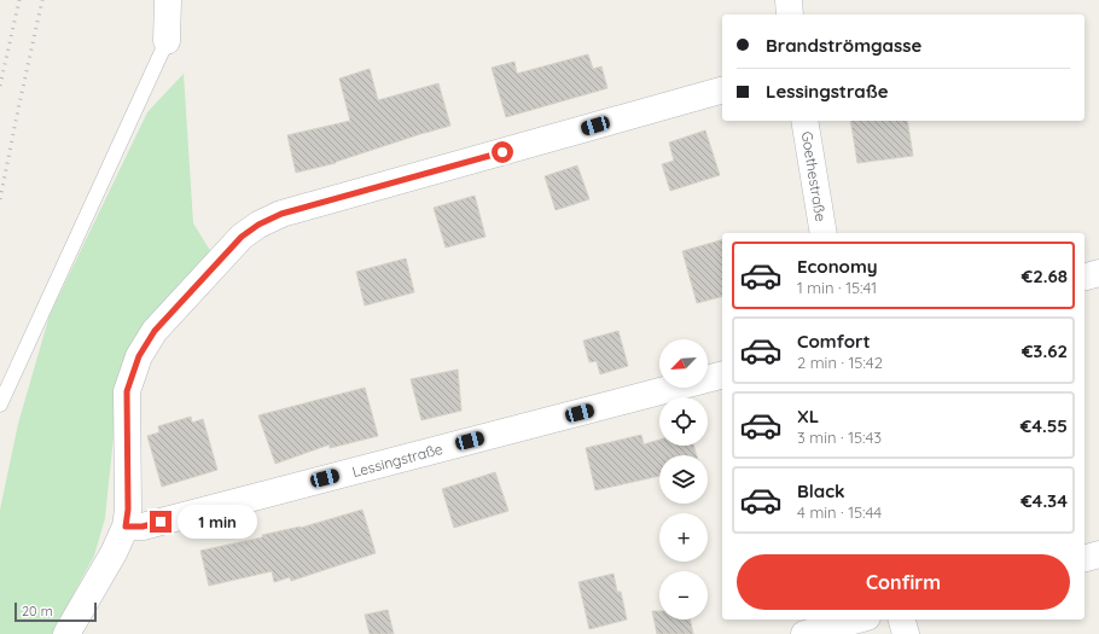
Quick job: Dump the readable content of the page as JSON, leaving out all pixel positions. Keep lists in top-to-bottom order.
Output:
{
  "streets": {
    "street": ["Goethestraße", "Lessingstraße"]
  },
  "scale_bar": "20 m",
  "north": "bottom left",
  "page": {
    "banner": ["Brandströmgasse", "Lessingstraße"],
    "list": [
      {
        "name": "Economy",
        "note": "1 min · 15:41",
        "value": "€2.68"
      },
      {
        "name": "Comfort",
        "note": "2 min · 15:42",
        "value": "€3.62"
      },
      {
        "name": "XL",
        "note": "3 min · 15:43",
        "value": "€4.55"
      },
      {
        "name": "Black",
        "note": "4 min · 15:44",
        "value": "€4.34"
      }
    ],
    "map_buttons": ["+", "−"],
    "bubble": "1 min",
    "buttons": "Confirm",
    "scale": "20 m"
  }
}
